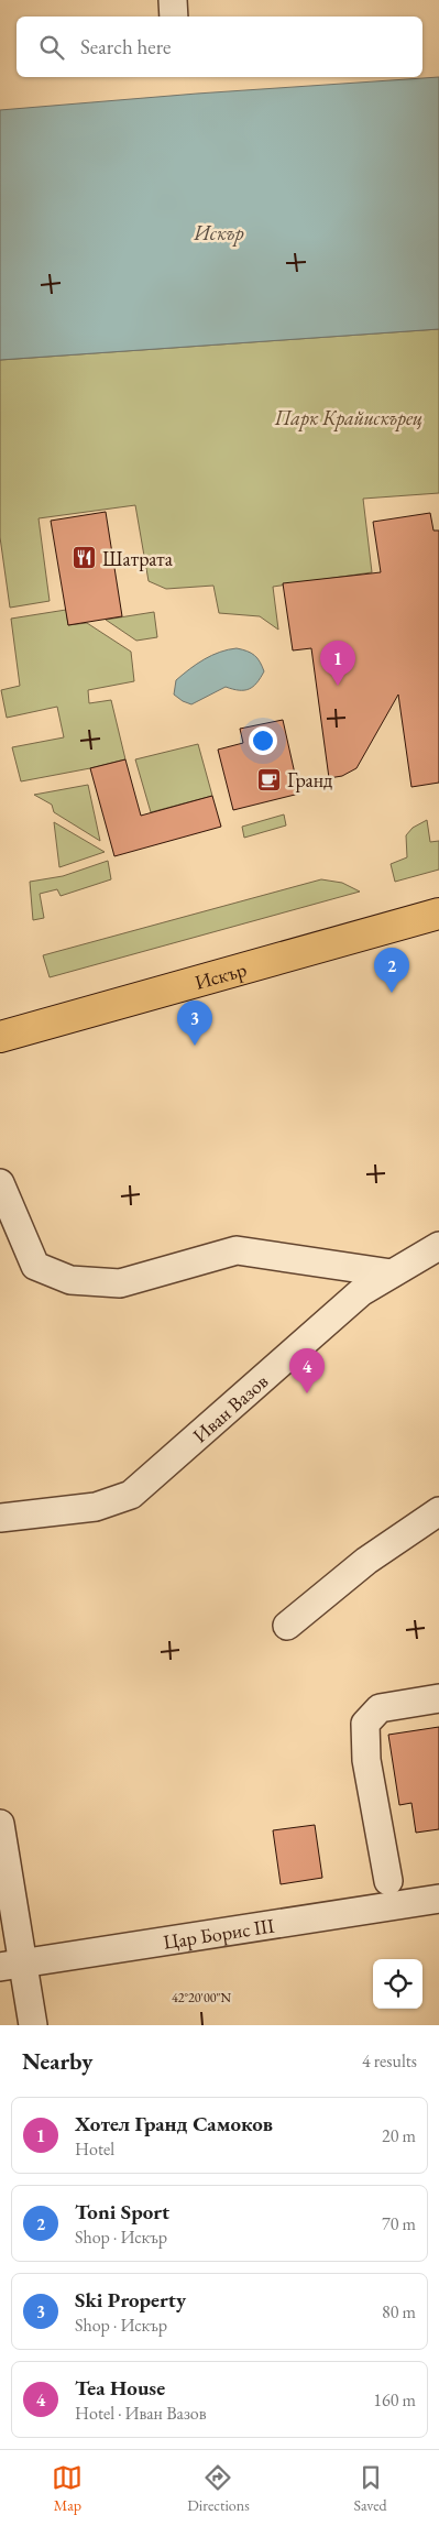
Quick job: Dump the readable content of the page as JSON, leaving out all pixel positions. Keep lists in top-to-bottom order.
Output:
{
  "streets": {
    "main road": ["Искър"],
    "street": ["Иван Вазов", "Цар Борис III"]
  },
  "water": ["Искър"],
  "parks": ["Парк Крайискърец"],
  "places": {
    "restaurant": ["Шатрата"],
    "cafe": ["Гранд"]
  },
  "page": {
    "search": "Search here",
    "pins": [
      "1",
      "2",
      "3",
      "4"
    ],
    "heading": ["Nearby", "4 results"],
    "list": [
      {
        "mark": "1",
        "name": "Хотел Гранд Самоков",
        "note": "Hotel",
        "value": "20 m"
      },
      {
        "mark": "2",
        "name": "Toni Sport",
        "note": "Shop · Искър",
        "value": "70 m"
      },
      {
        "mark": "3",
        "name": "Ski Property",
        "note": "Shop · Искър",
        "value": "80 m"
      },
      {
        "mark": "4",
        "name": "Tea House",
        "note": "Hotel · Иван Вазов",
        "value": "160 m"
      }
    ],
    "nav": ["Map", "Directions", "Saved"]
  },
  "coordinates": ["42°20'00\"N"]
}
